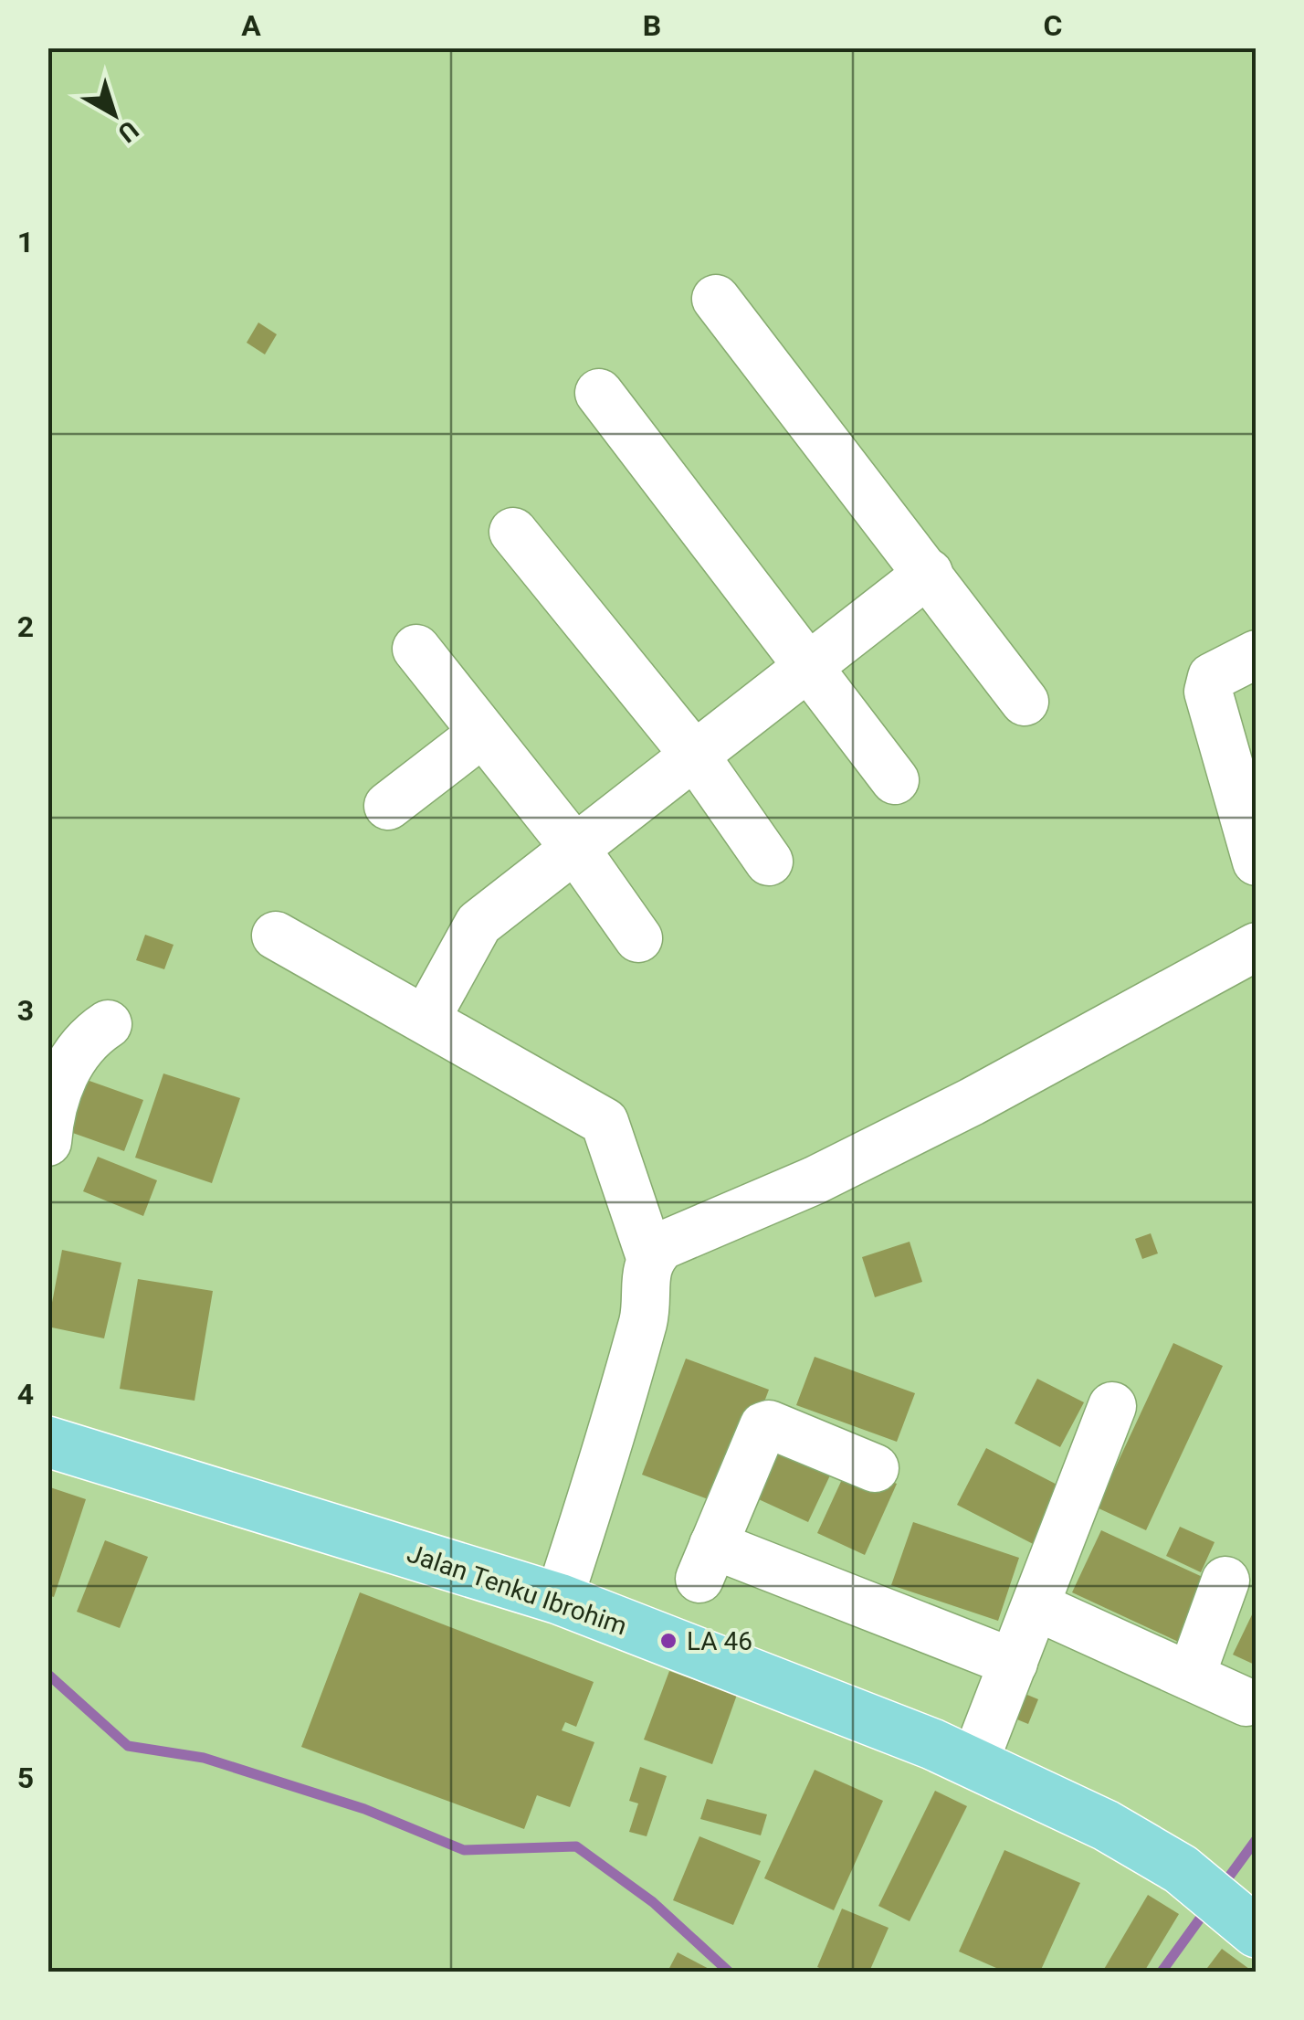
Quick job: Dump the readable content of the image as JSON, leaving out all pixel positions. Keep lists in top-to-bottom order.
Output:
{
  "streets": {
    "main road": ["Jalan Tenku Ibrohim"]
  },
  "places": ["LA 46"],
  "north": "bottom right",
  "grid": {
    "columns": ["A", "B", "C"],
    "rows": [
      "1",
      "2",
      "3",
      "4",
      "5"
    ]
  }
}
